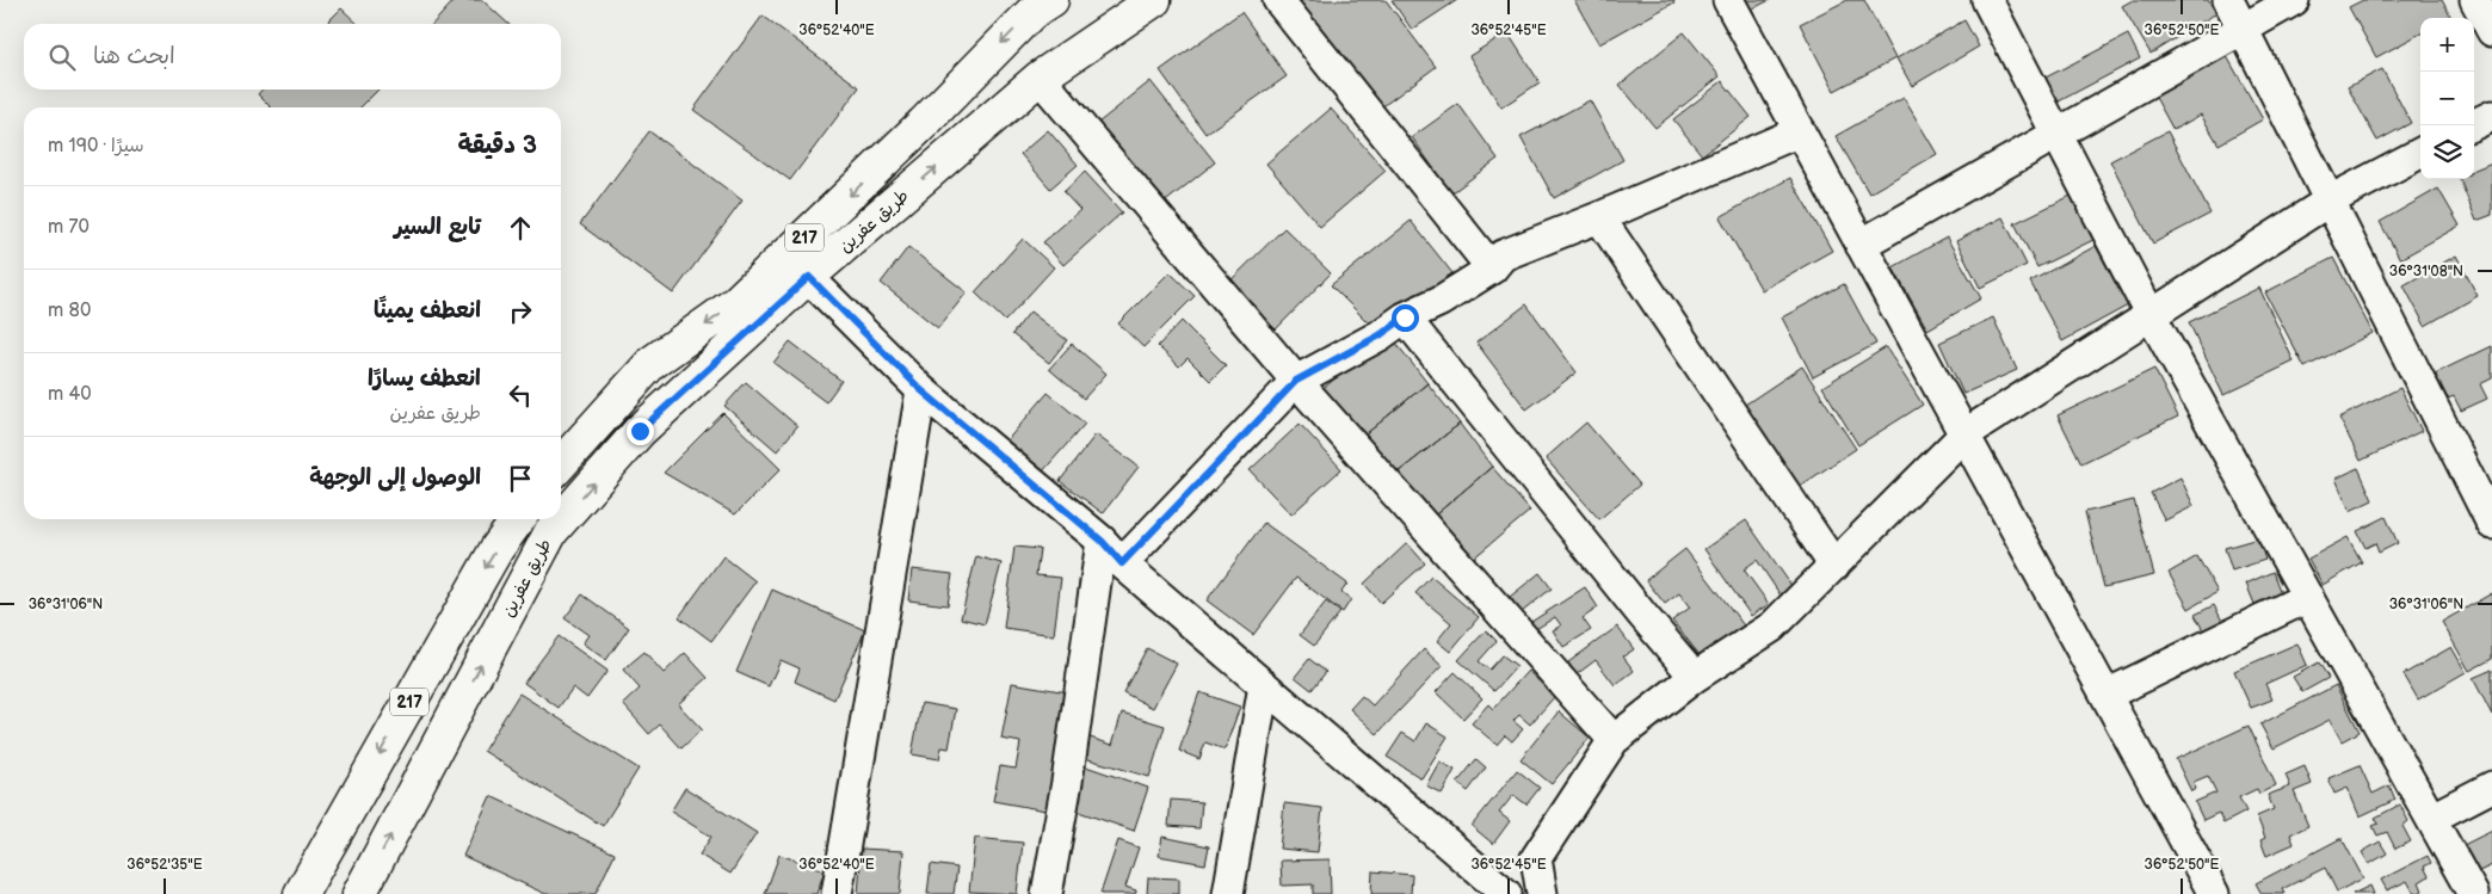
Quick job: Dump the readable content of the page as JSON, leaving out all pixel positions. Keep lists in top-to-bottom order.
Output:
{
  "streets": {
    "main road": ["طريق عفرين", "217"]
  },
  "page": {
    "map_buttons": ["+", "−"],
    "search": "ابحث هنا",
    "heading": ["3 دقيقة", "سيرًا · 190 m"],
    "list": [
      ["تابع السير", "70 m"],
      ["انعطف يمينًا", "80 m"],
      ["انعطف يسارًا", "طريق عفرين", "40 m"],
      "الوصول إلى الوجهة"
    ]
  },
  "coordinates": [
    "36°52'40\"E",
    "36°52'45\"E",
    "36°52'50\"E",
    "36°31'08\"N",
    "36°31'06\"N",
    "36°52'35\"E"
  ]
}
